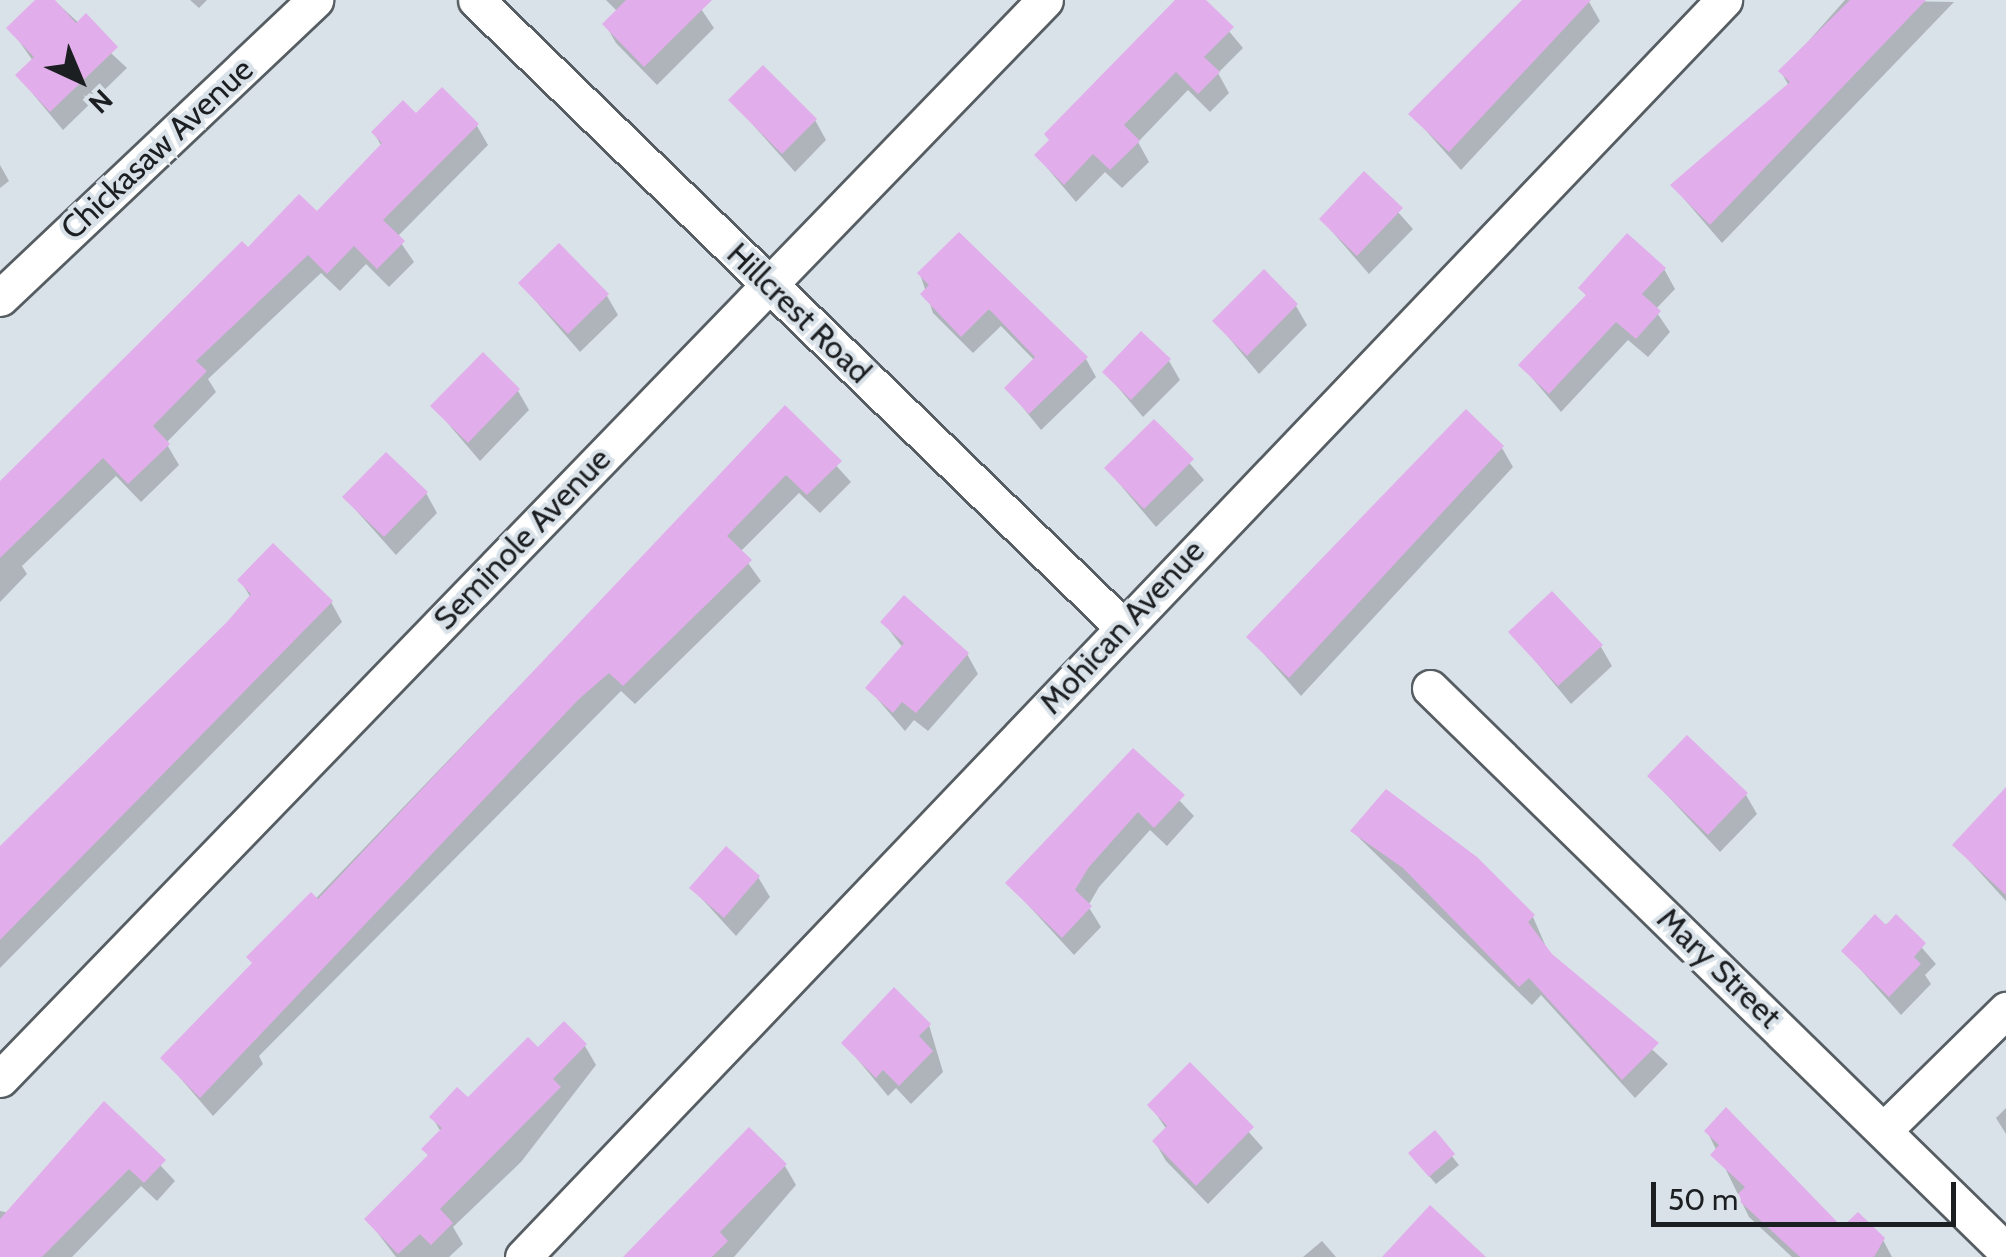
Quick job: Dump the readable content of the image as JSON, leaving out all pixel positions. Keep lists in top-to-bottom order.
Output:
{
  "streets": {
    "street": [
      "Chickasaw Avenue",
      "Hillcrest Road",
      "Seminole Avenue",
      "Mohican Avenue",
      "Mary Street"
    ]
  },
  "crossings": [
    ["Hillcrest Road", "Seminole Avenue"],
    ["Hillcrest Road", "Mohican Avenue"]
  ],
  "scale_bar": "50 m",
  "north": "bottom right"
}
